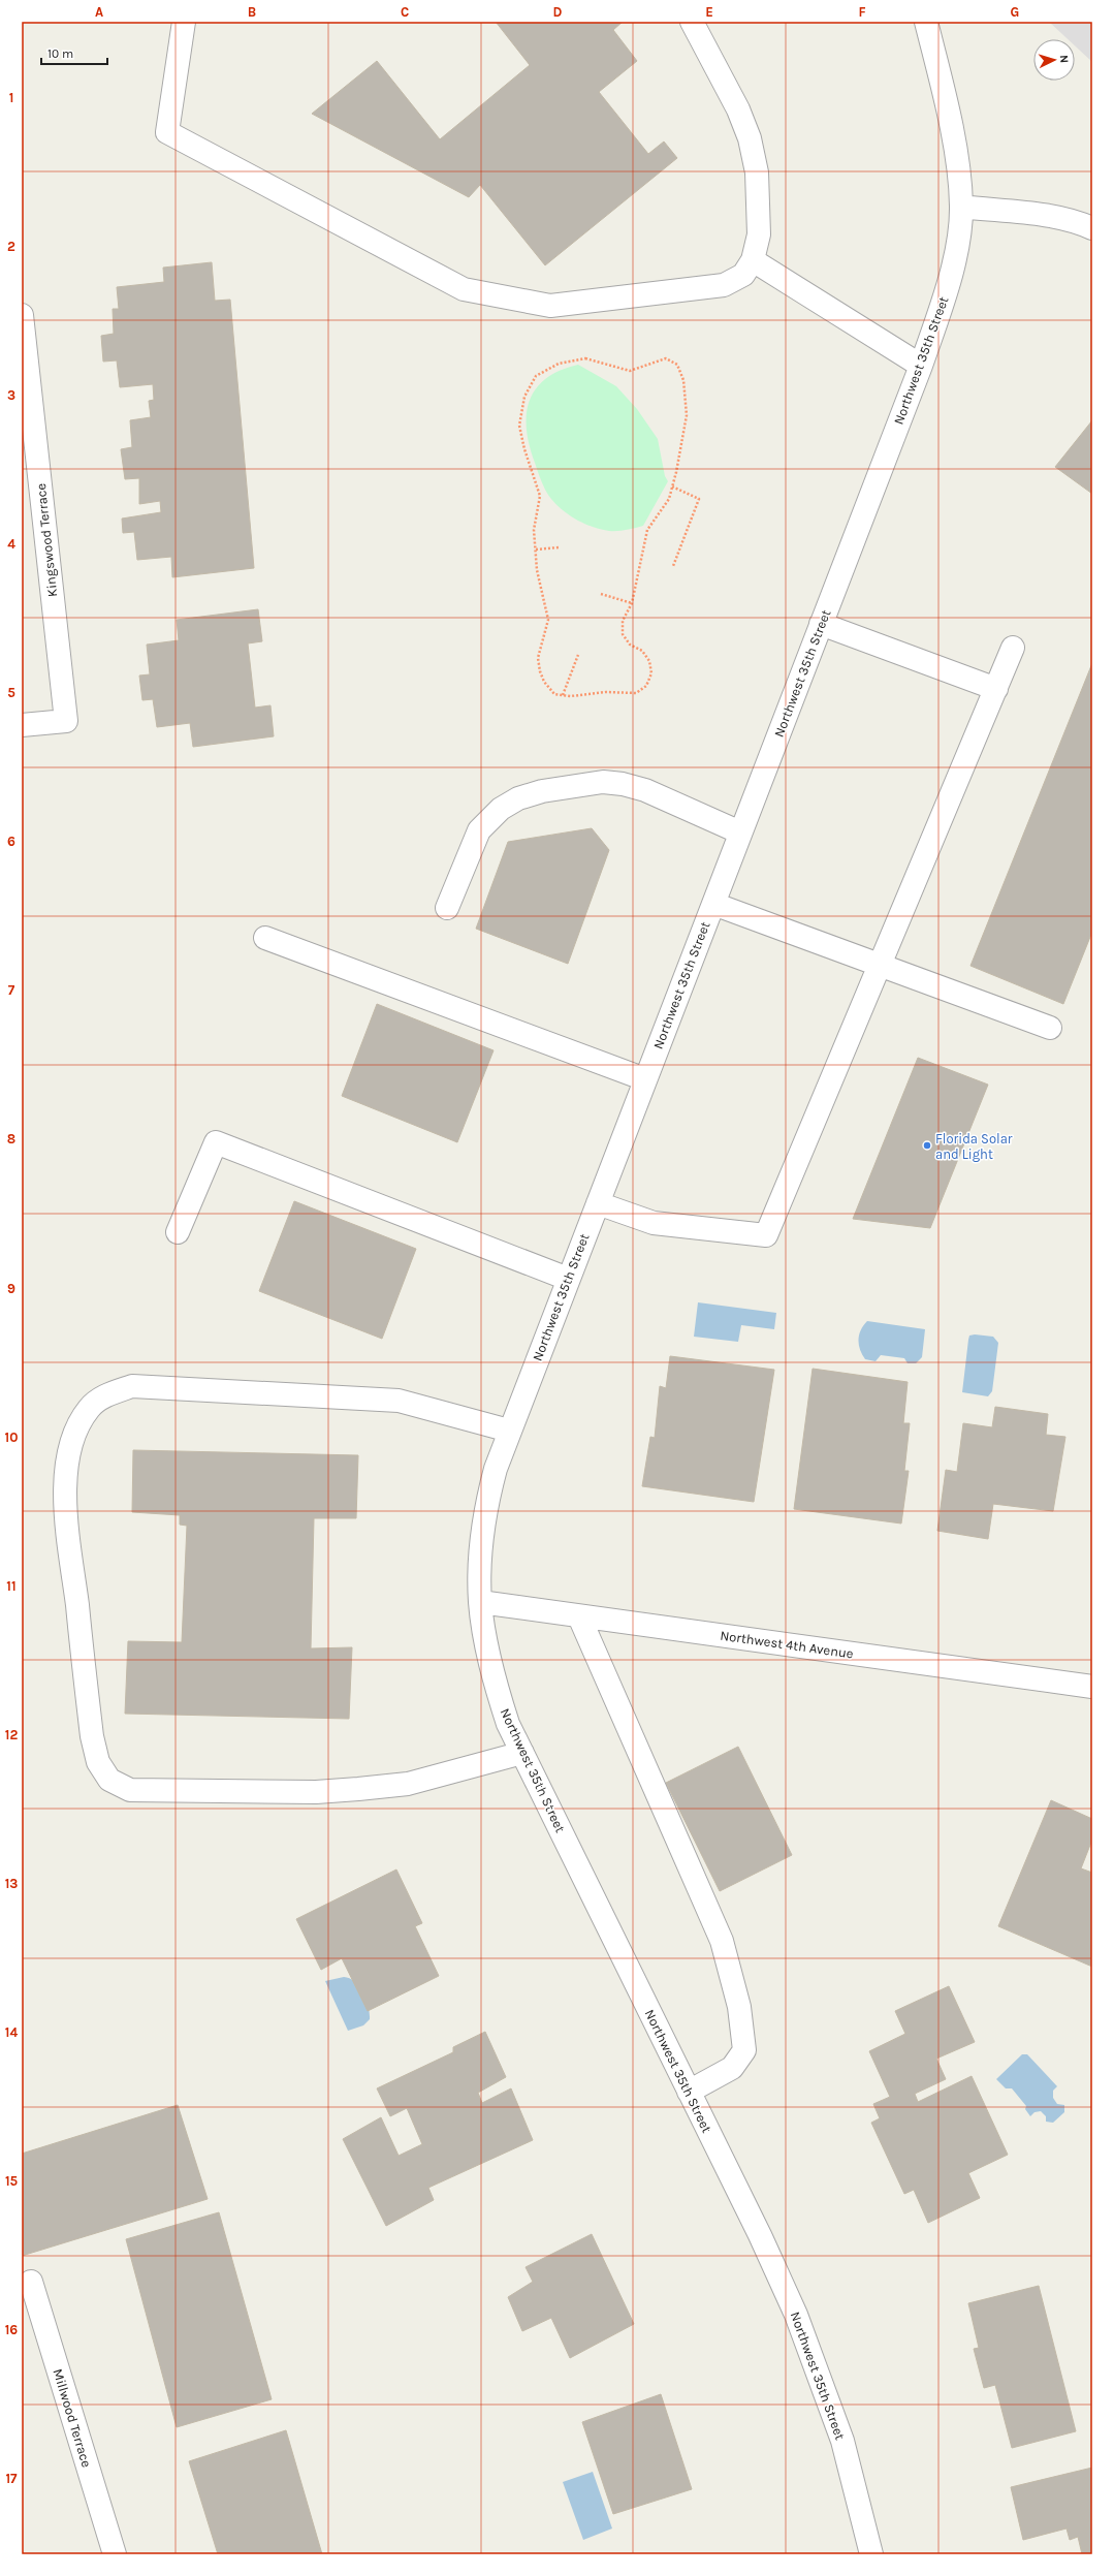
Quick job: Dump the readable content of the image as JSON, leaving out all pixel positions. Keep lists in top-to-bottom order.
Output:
{
  "streets": {
    "street": [
      "Northwest 35th Street",
      "Kingswood Terrace",
      "Northwest 4th Avenue",
      "Millwood Terrace"
    ]
  },
  "crossings": [
    ["Northwest 35th Street", "Northwest 4th Avenue"]
  ],
  "places": ["Florida Solar and Light"],
  "scale_bar": "10 m",
  "north": "right",
  "grid": {
    "columns": [
      "A",
      "B",
      "C",
      "D",
      "E",
      "F",
      "G"
    ],
    "rows": [
      "1",
      "2",
      "3",
      "4",
      "5",
      "6",
      "7",
      "8",
      "9",
      "10",
      "11",
      "12",
      "13",
      "14",
      "15",
      "16",
      "17"
    ]
  }
}
